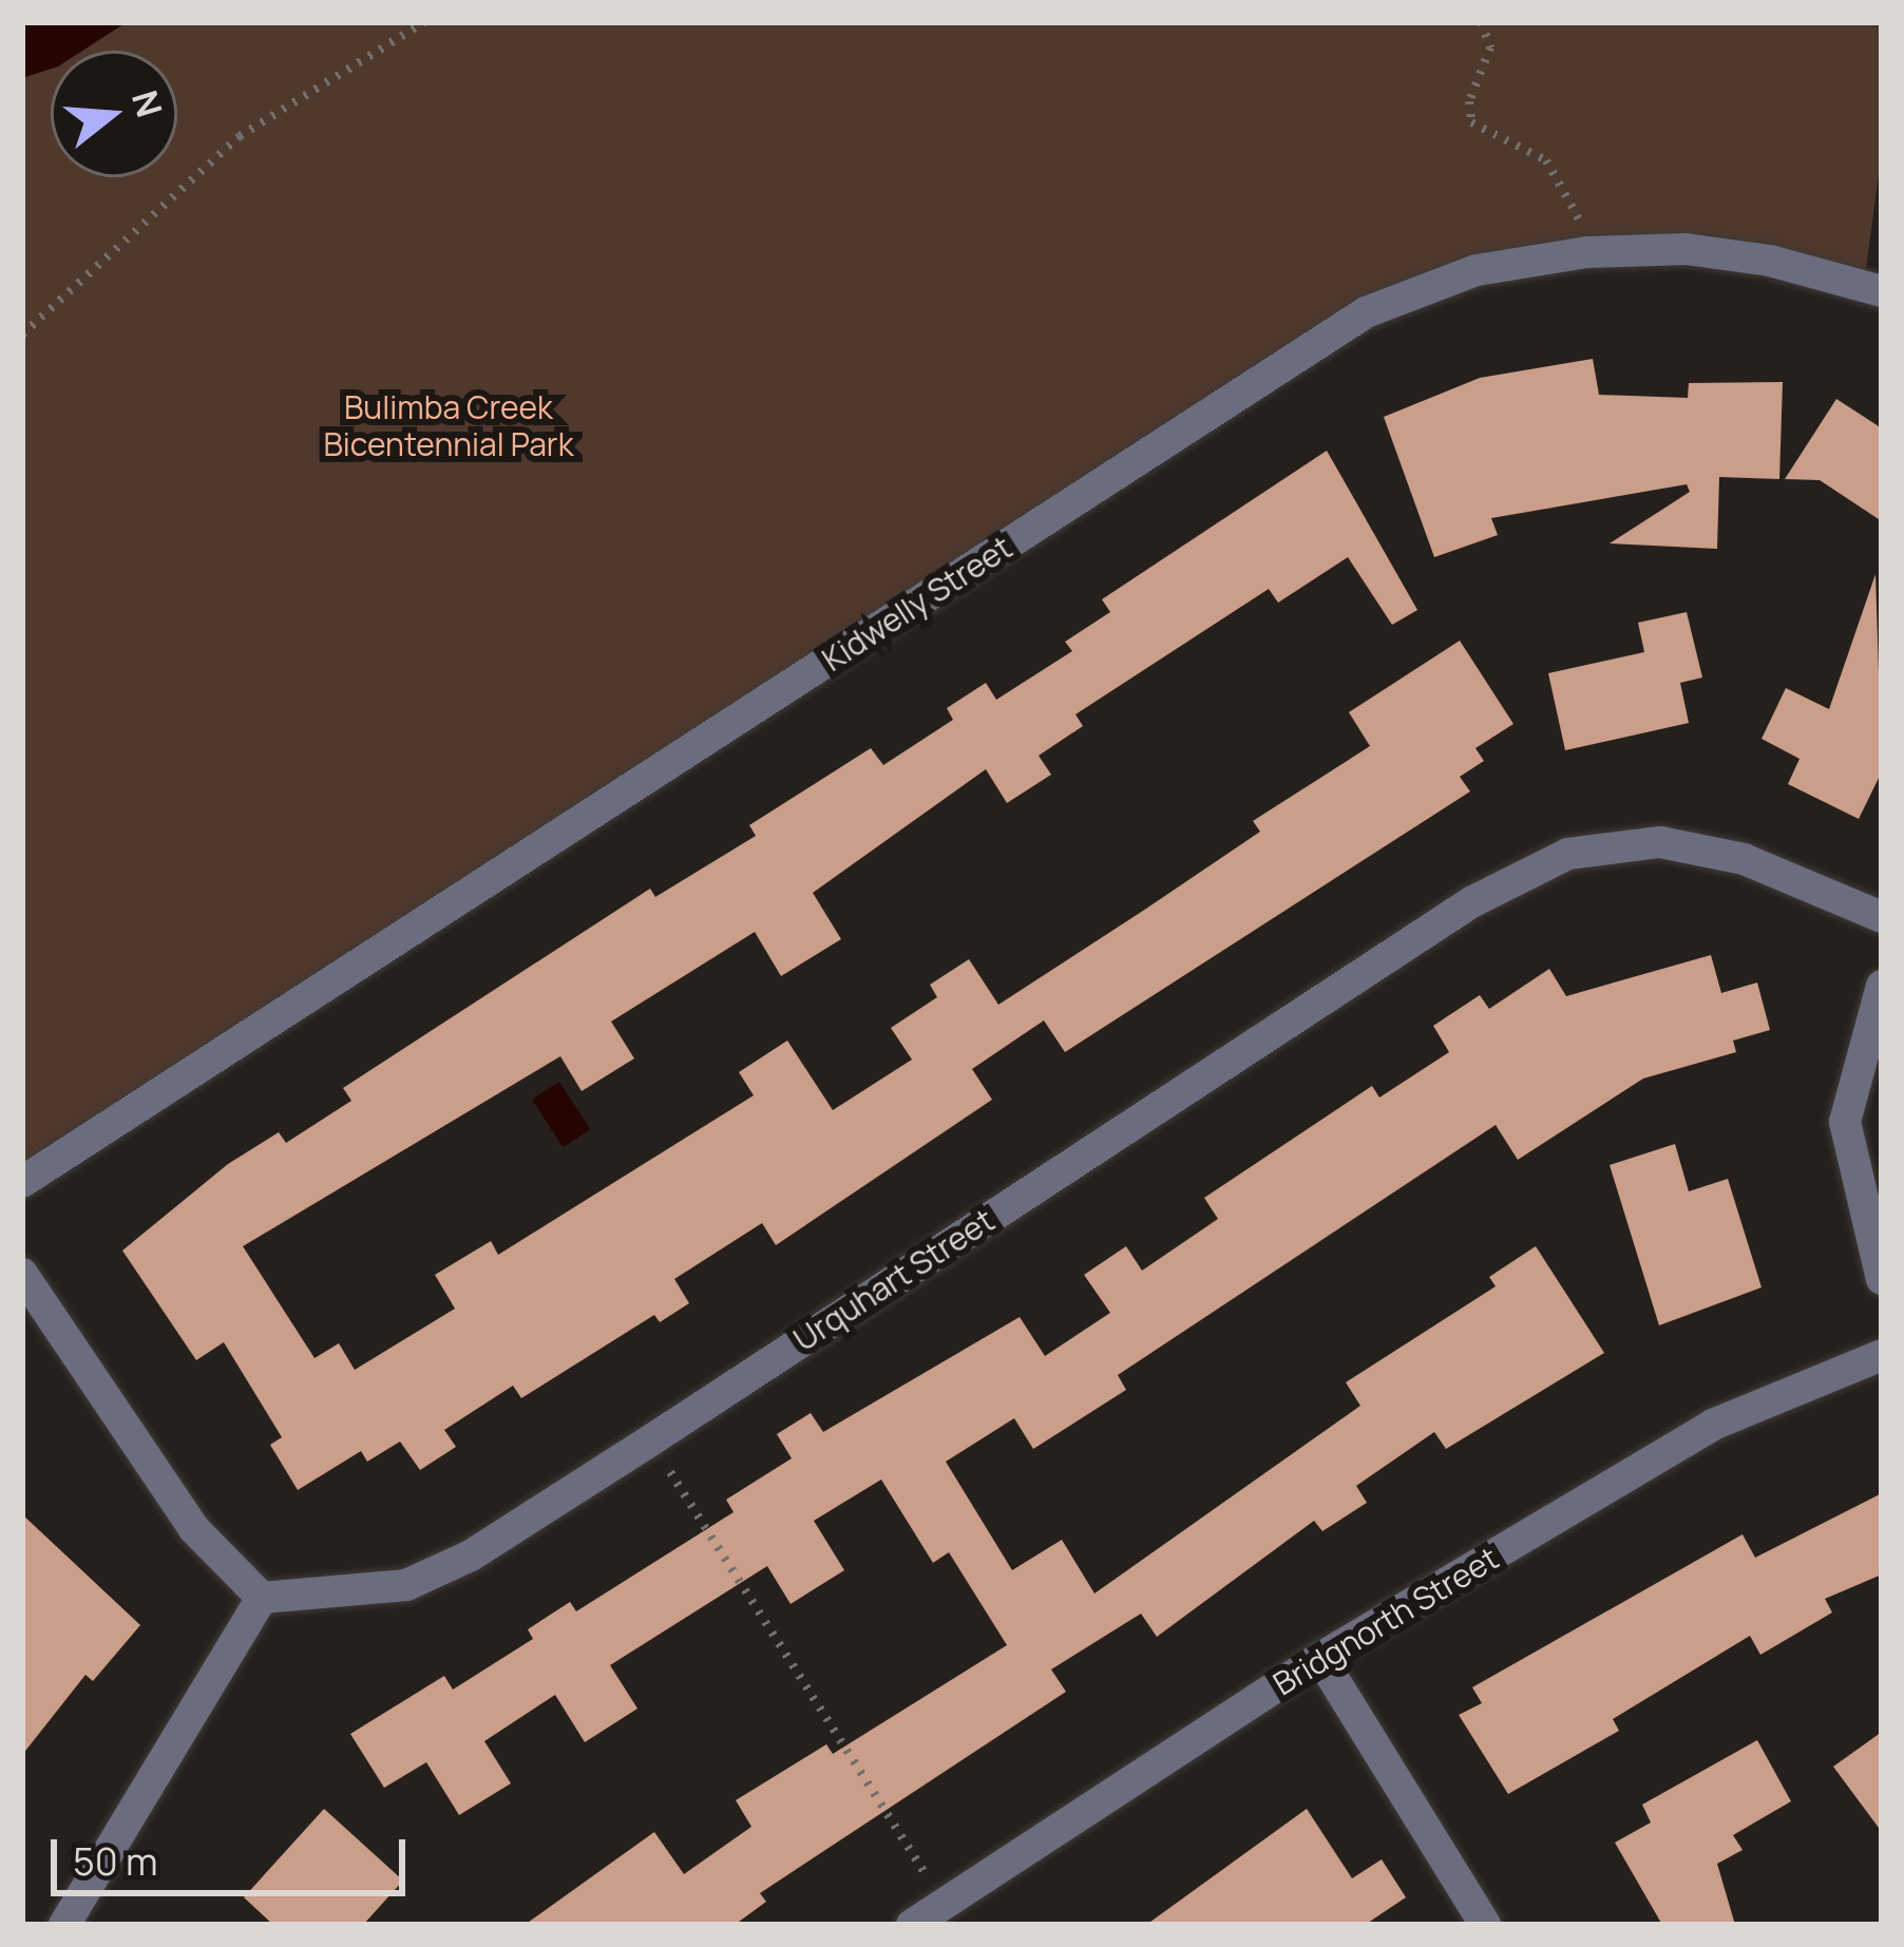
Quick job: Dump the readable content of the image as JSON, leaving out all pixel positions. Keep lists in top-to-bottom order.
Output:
{
  "streets": {
    "street": ["Kidwelly Street", "Urquhart Street", "Bridgnorth Street"]
  },
  "parks": ["Bulimba Creek Bicentennial Park"],
  "scale_bar": "50 m",
  "north": "right"
}
